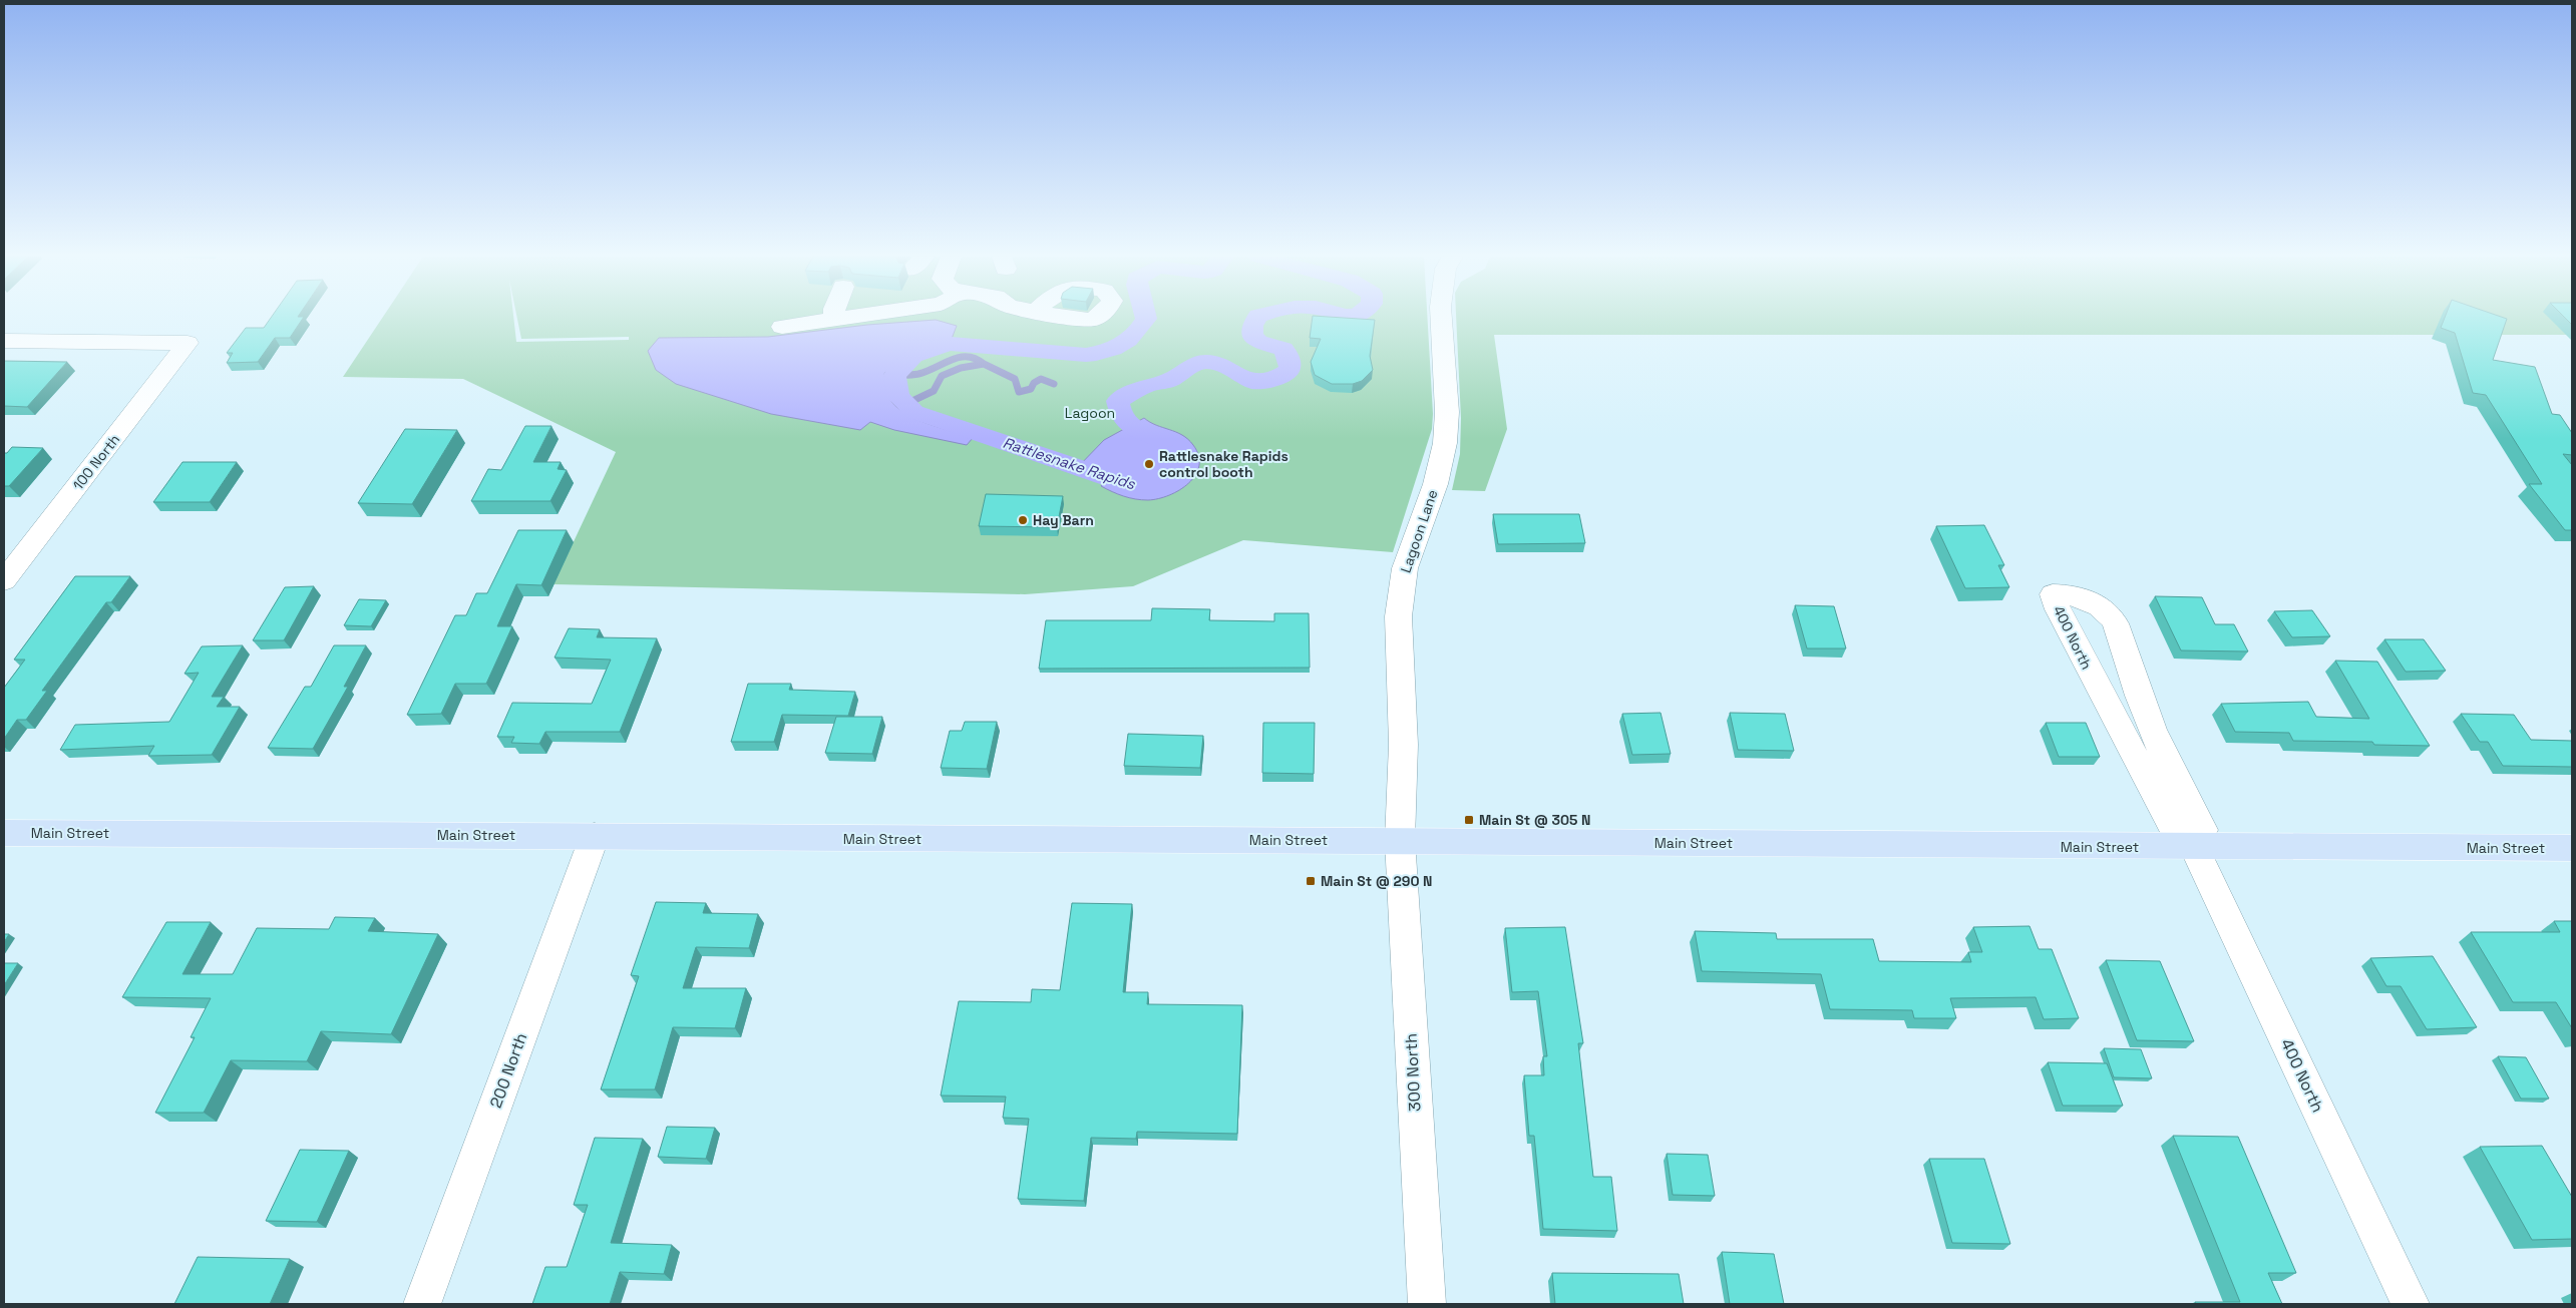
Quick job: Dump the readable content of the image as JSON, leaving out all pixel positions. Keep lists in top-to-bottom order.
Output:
{
  "streets": {
    "main road": ["Main Street"],
    "street": [
      "100 North",
      "Lagoon Lane",
      "400 North",
      "200 North",
      "300 North"
    ]
  },
  "crossings": [
    ["Lagoon Lane", "Main Street"],
    ["Lagoon Lane", "300 North"],
    ["400 North", "Main Street"],
    ["Main Street", "200 North"],
    ["Main Street", "300 North"]
  ],
  "water": ["Rattlesnake Rapids"],
  "parks": ["Lagoon"],
  "places": {
    "other": ["Rattlesnake Rapids control booth", "Hay Barn"],
    "transit": ["Main St @ 305 N", "Main St @ 290 N"]
  }
}
